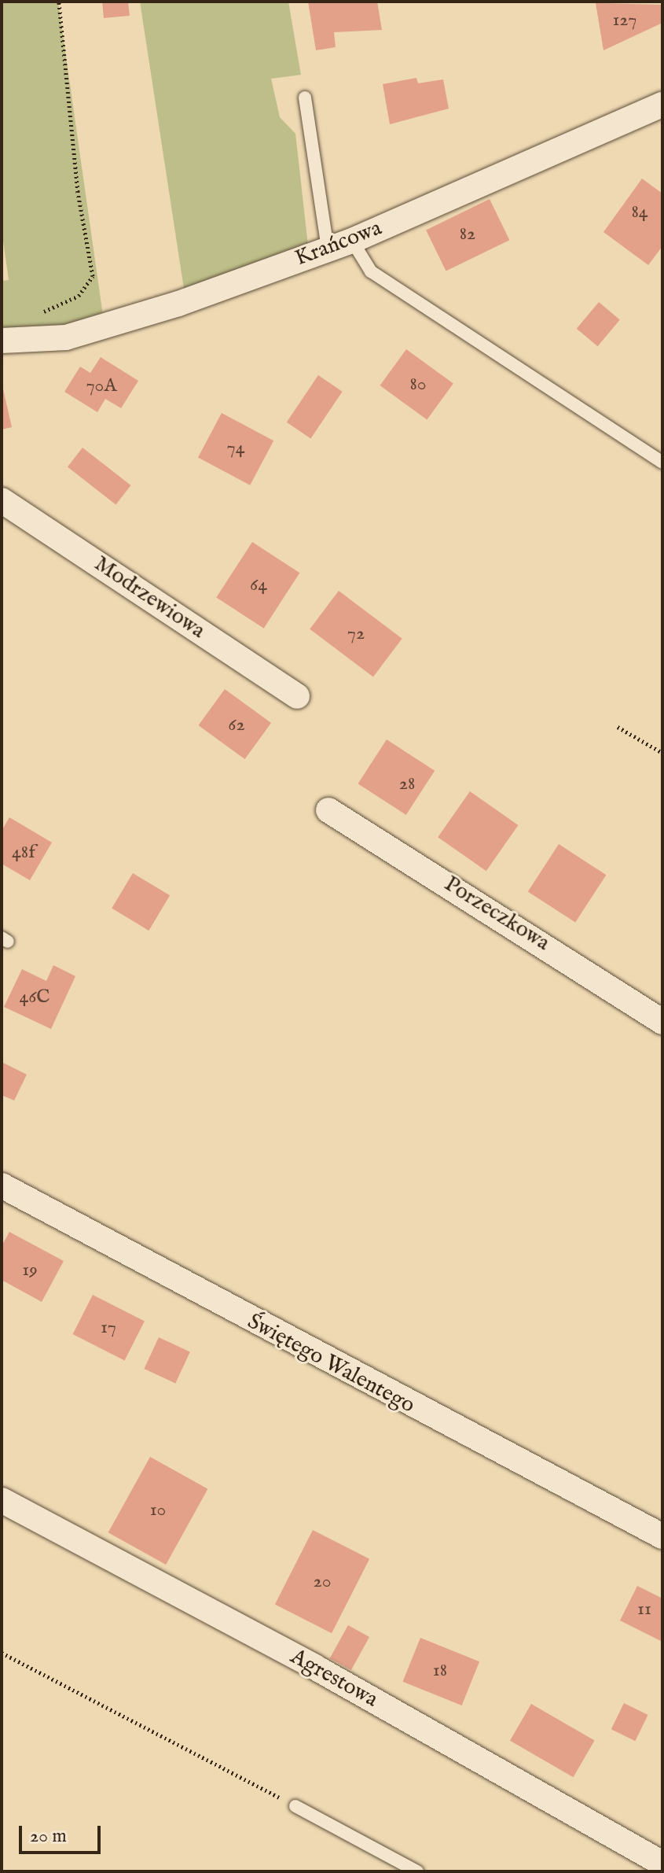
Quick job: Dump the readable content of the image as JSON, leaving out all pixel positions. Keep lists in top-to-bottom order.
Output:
{
  "streets": {
    "street": [
      "Krańcowa",
      "Modrzewiowa",
      "Porzeczkowa",
      "Świętego Walentego",
      "Agrestowa"
    ]
  },
  "house_numbers": [
    "127",
    "84",
    "82",
    "80",
    "70A",
    "74",
    "64",
    "72",
    "62",
    "28",
    "48f",
    "46C",
    "19",
    "17",
    "10",
    "20",
    "11",
    "18"
  ],
  "scale_bar": "20 m"
}
